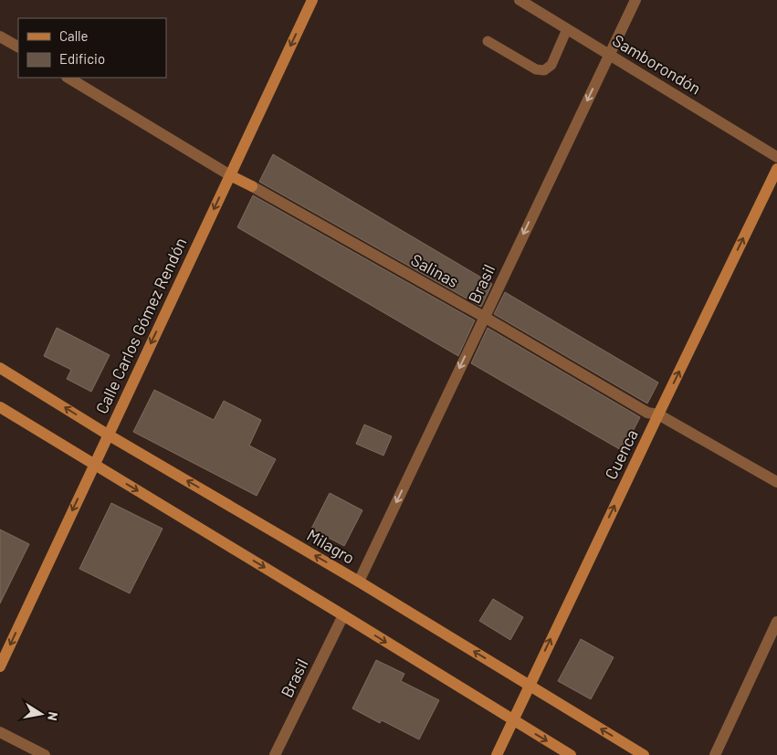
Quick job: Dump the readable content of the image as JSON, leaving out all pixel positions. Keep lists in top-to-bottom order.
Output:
{
  "streets": {
    "main road": ["Calle Carlos Gómez Rendón", "Cuenca", "Milagro"],
    "street": ["Samborondón", "Salinas", "Brasil"]
  },
  "crossings": [
    ["Samborondón", "Brasil"],
    ["Salinas", "Brasil"],
    ["Salinas", "Cuenca"],
    ["Brasil", "Milagro"],
    ["Calle Carlos Gómez Rendón", "Milagro"],
    ["Cuenca", "Milagro"]
  ],
  "one_way": ["Brasil", "Calle Carlos Gómez Rendón", "Cuenca"],
  "legend": ["Calle", "Edificio"],
  "north": "right"
}
